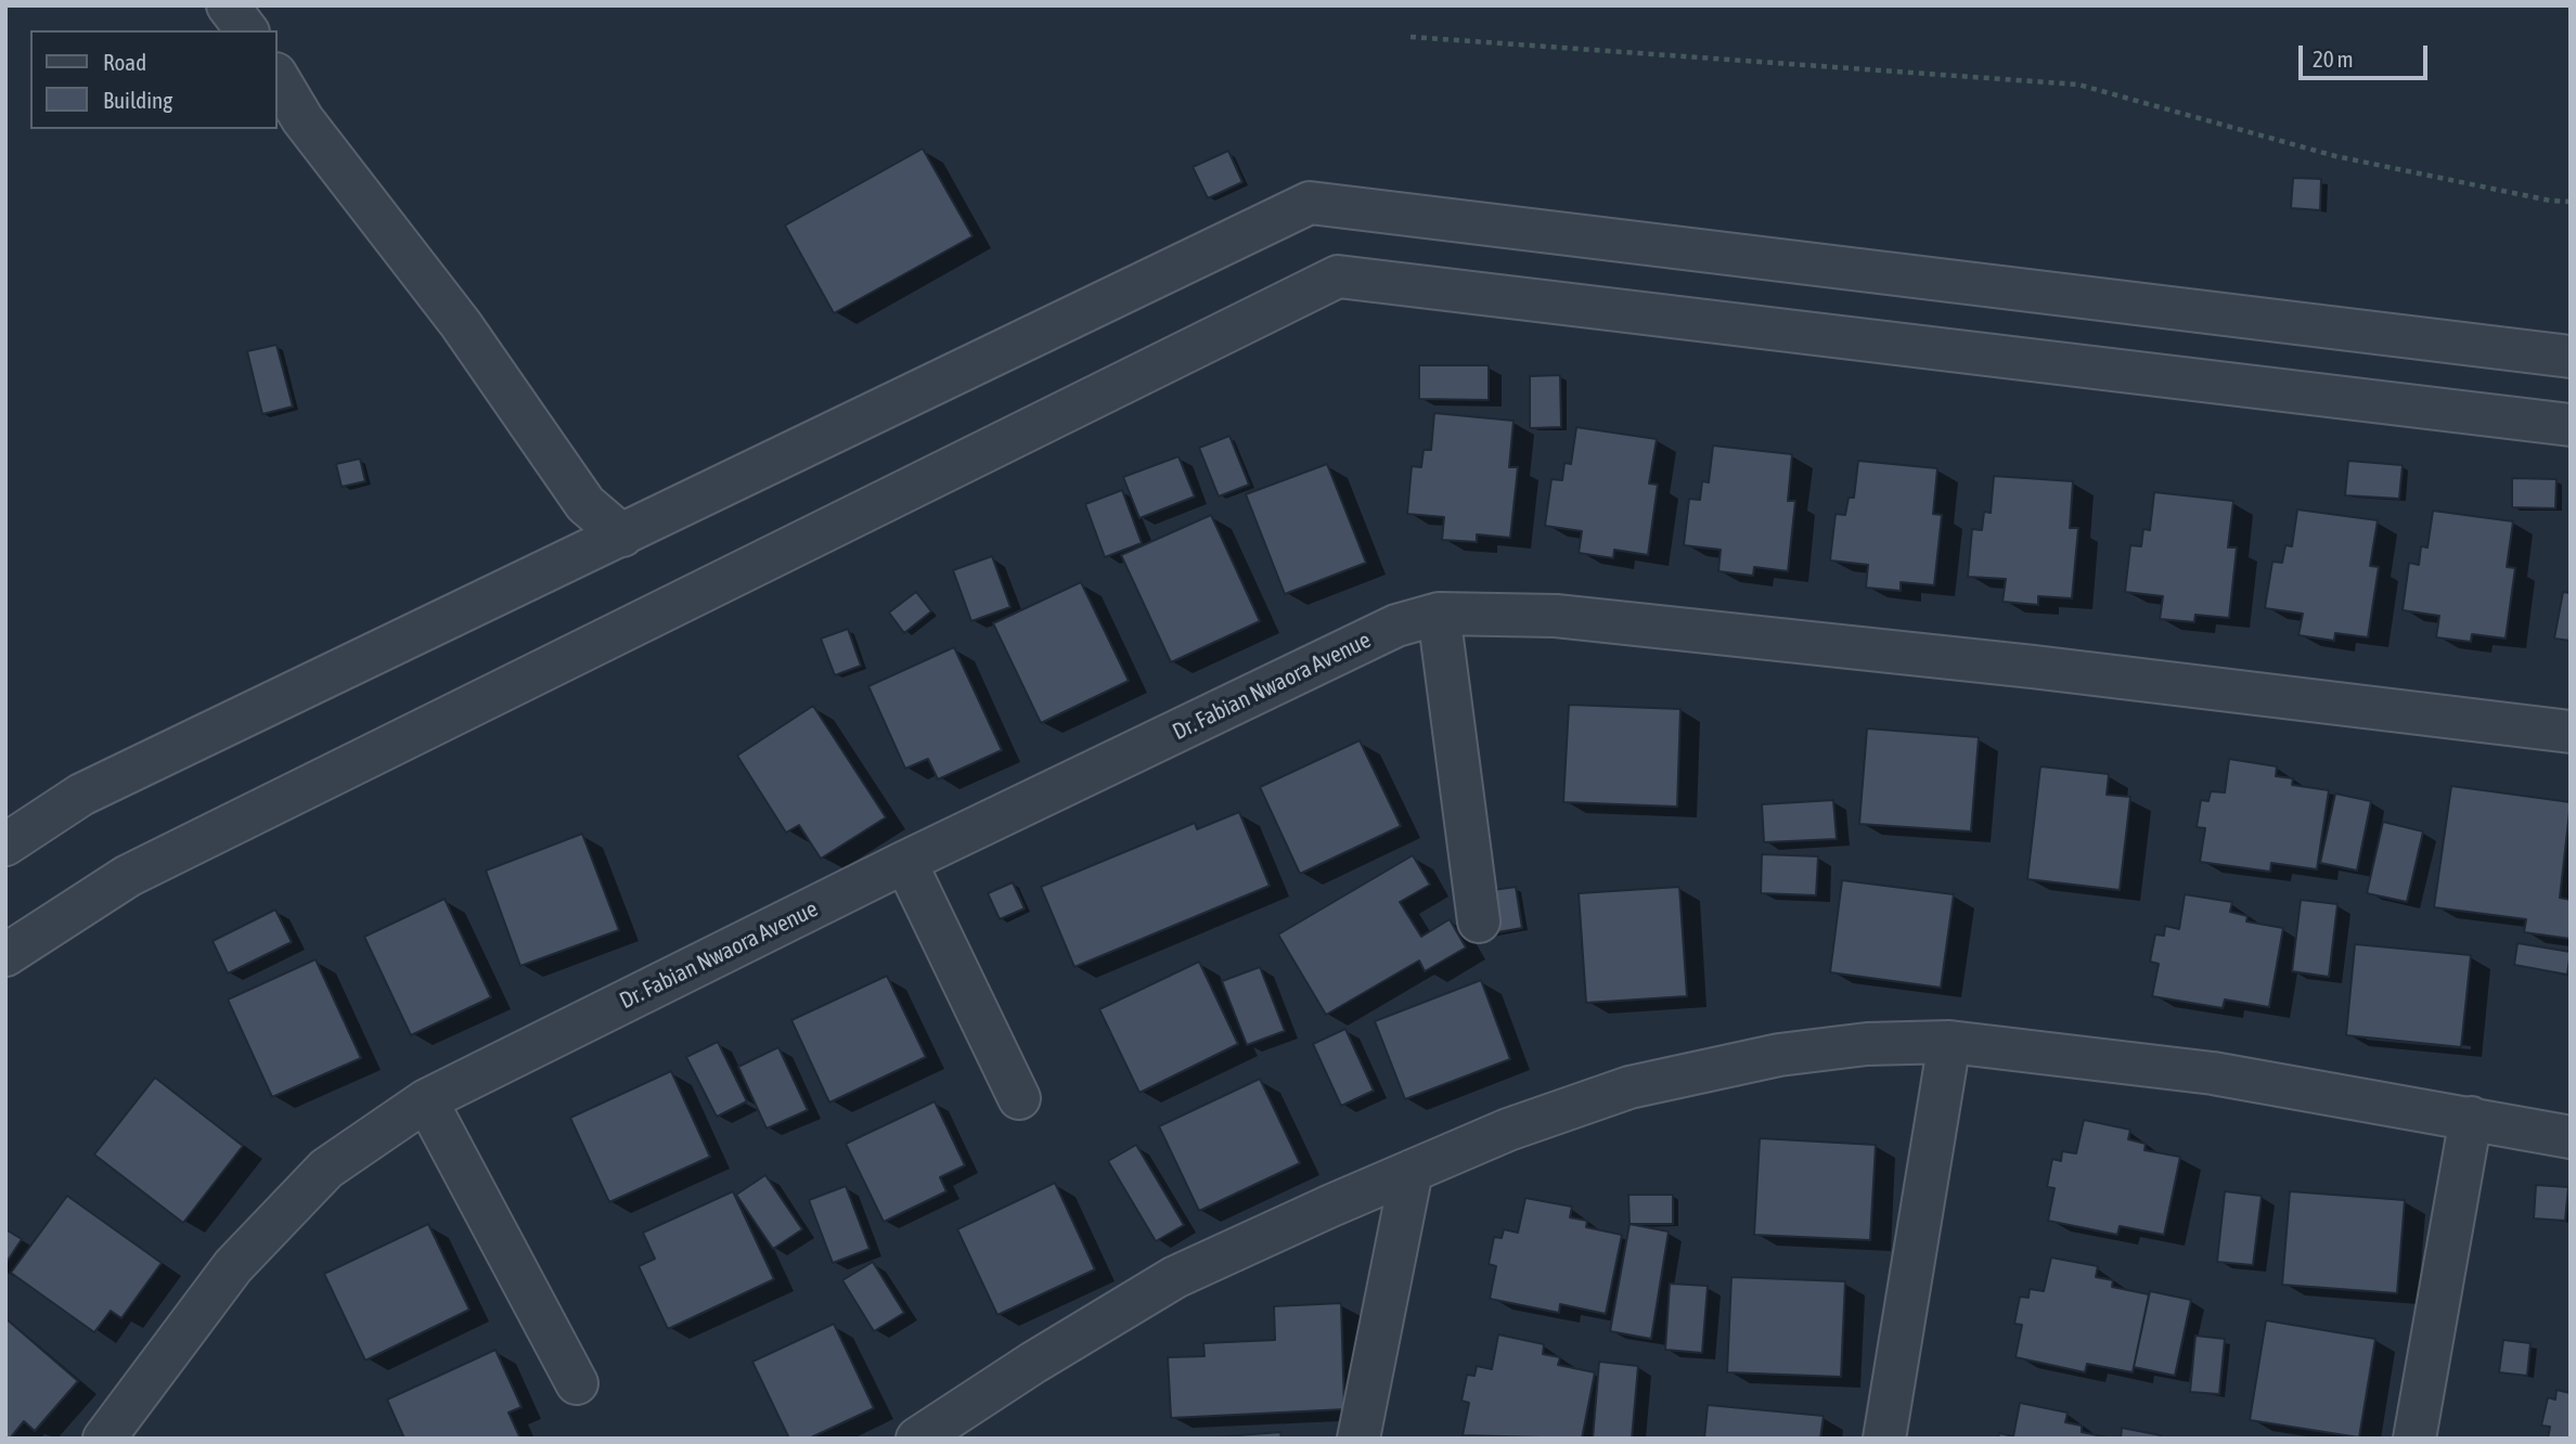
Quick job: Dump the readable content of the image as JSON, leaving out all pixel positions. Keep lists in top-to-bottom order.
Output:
{
  "streets": {
    "street": ["Dr. Fabian Nwaora Avenue"]
  },
  "legend": ["Road", "Building"],
  "scale_bar": "20 m"
}
